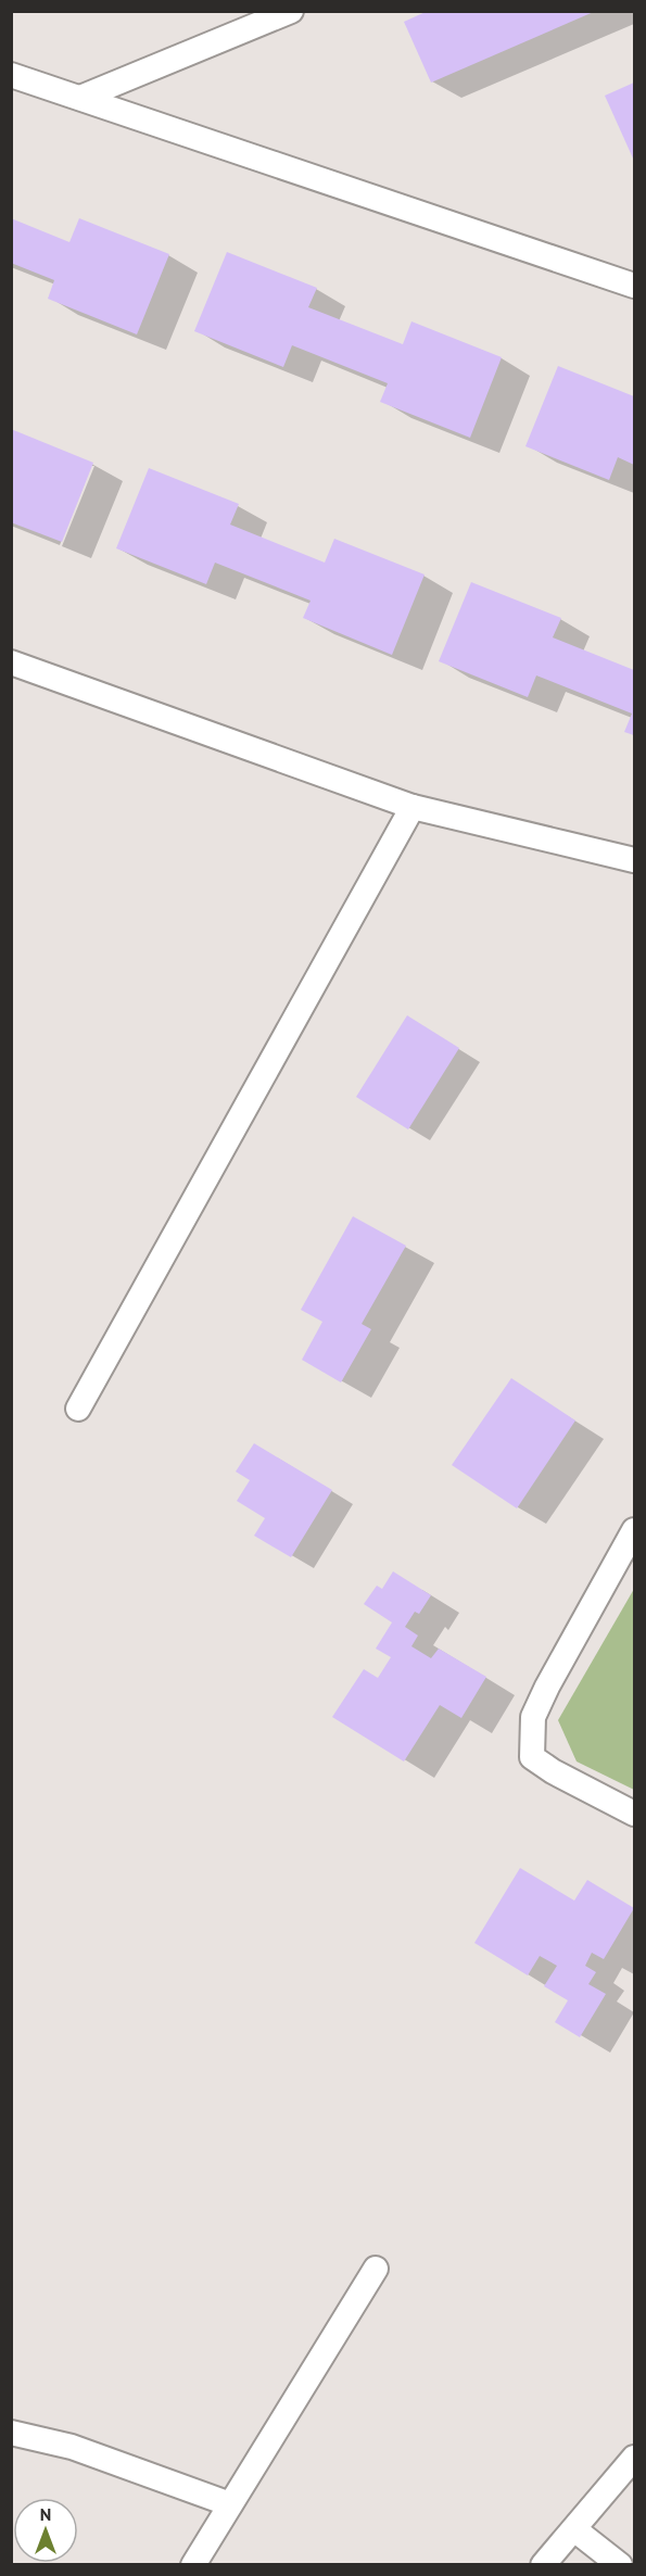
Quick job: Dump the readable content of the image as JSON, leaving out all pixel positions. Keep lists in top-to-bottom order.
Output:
{
  "north": "top"
}
